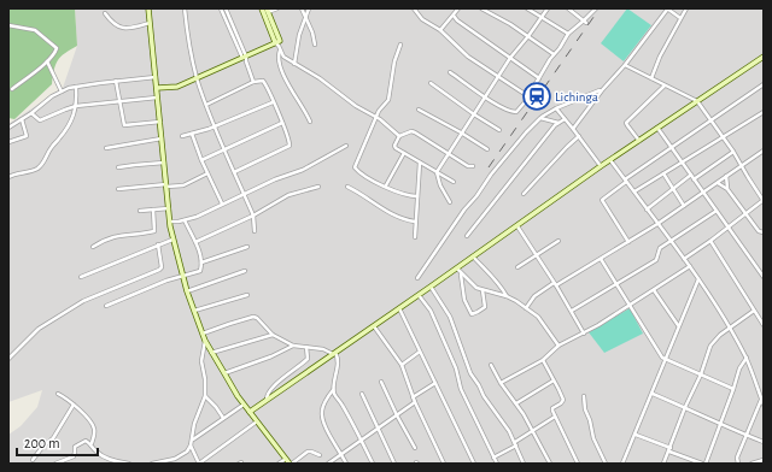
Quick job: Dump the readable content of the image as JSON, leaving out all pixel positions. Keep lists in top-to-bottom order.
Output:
{
  "places": {
    "station": ["Lichinga"]
  },
  "scale_bar": "200 m"
}
